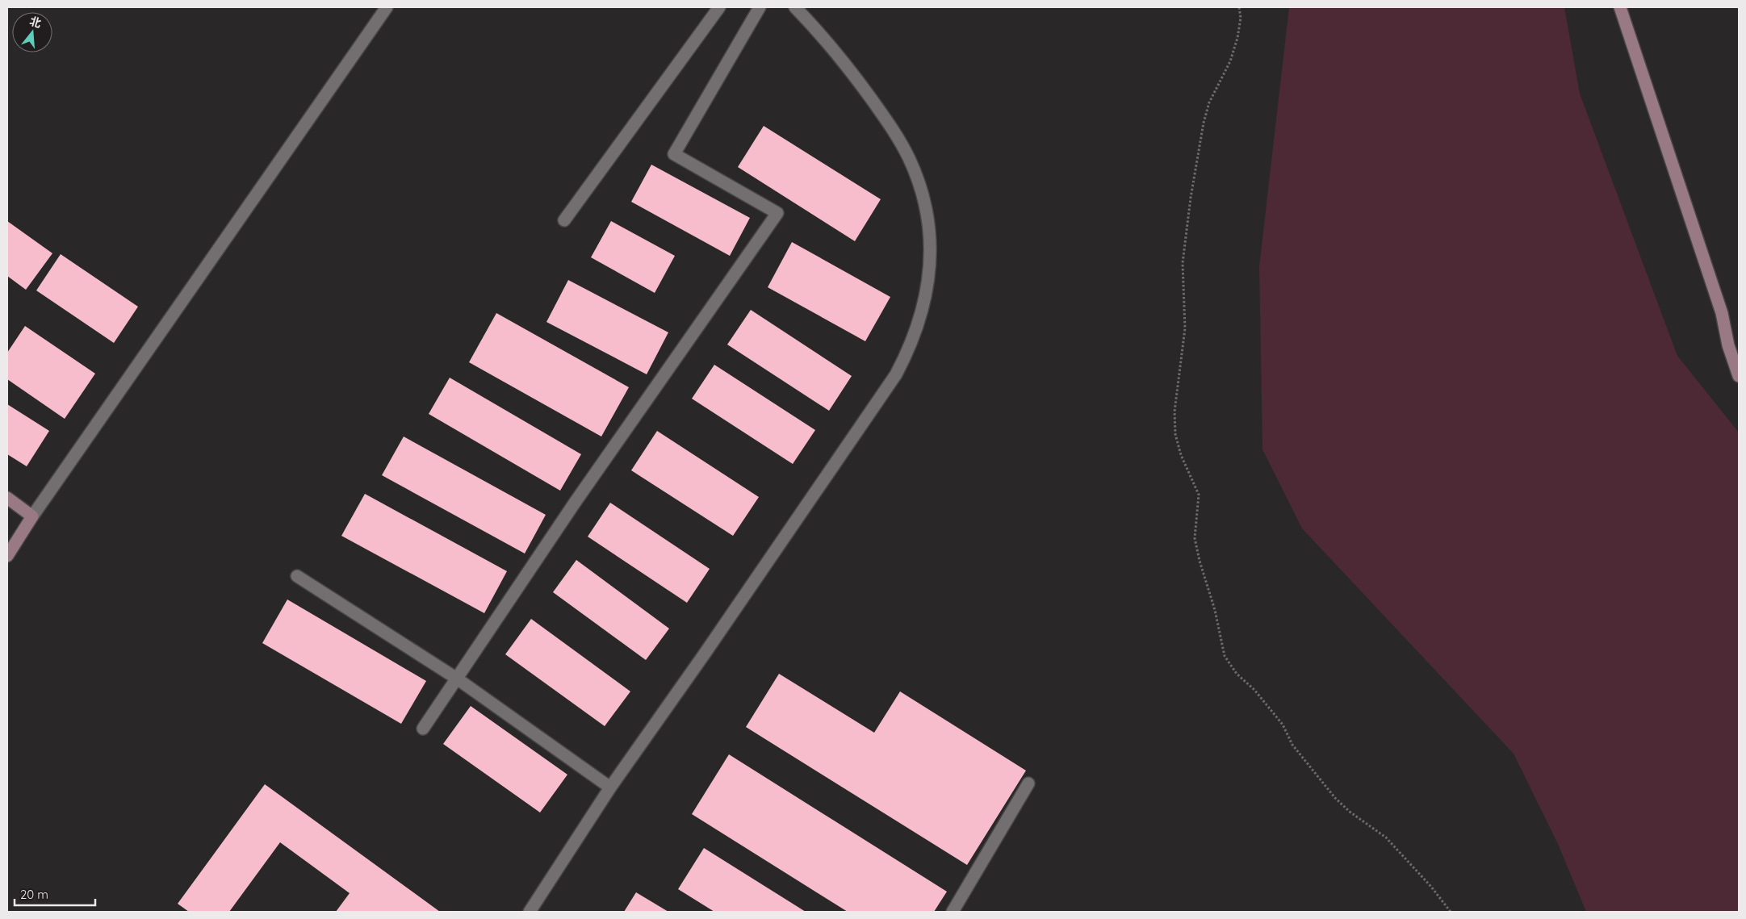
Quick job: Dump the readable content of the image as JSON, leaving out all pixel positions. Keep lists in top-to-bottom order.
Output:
{
  "scale_bar": "20 m",
  "north": "top"
}
